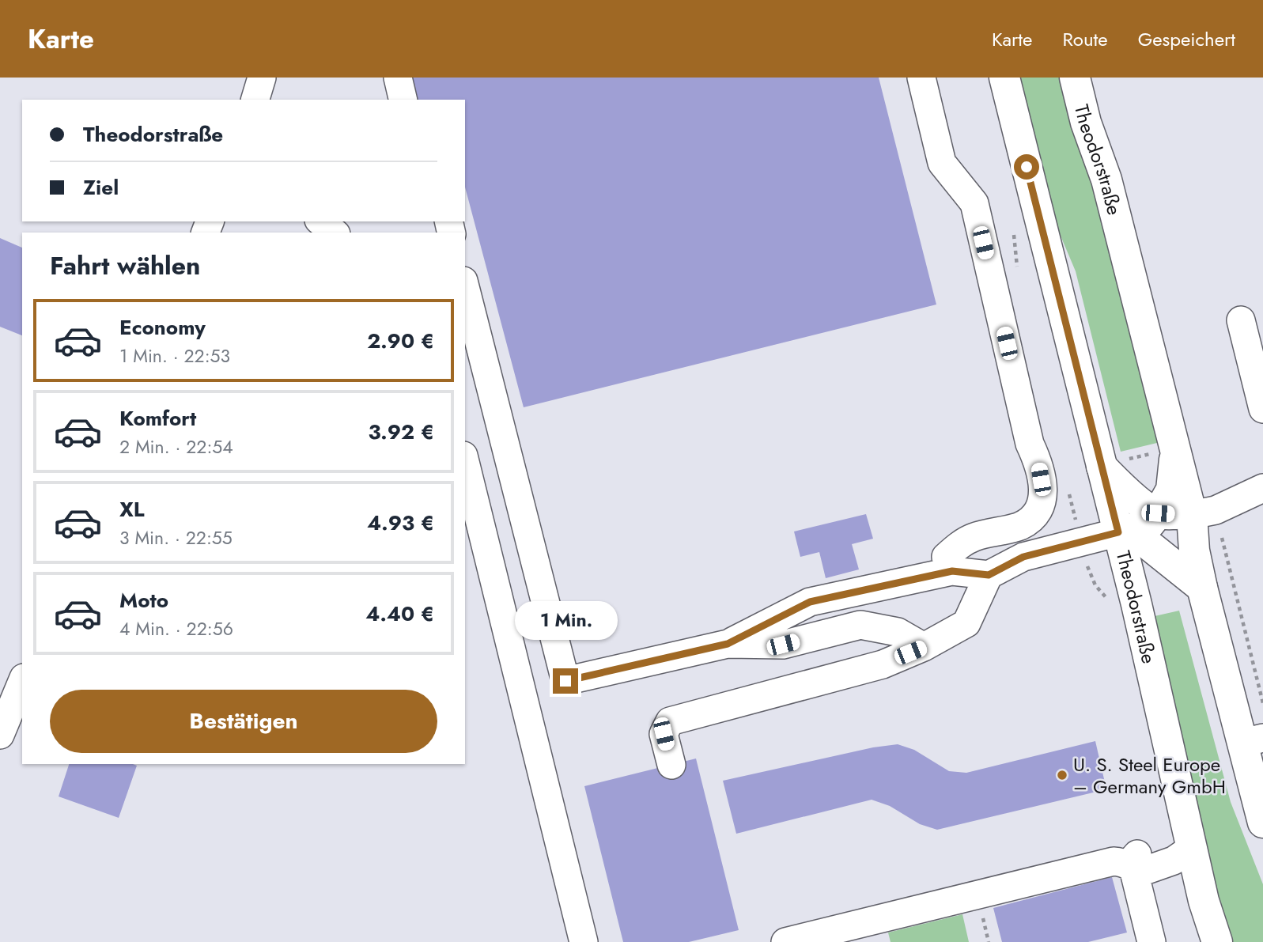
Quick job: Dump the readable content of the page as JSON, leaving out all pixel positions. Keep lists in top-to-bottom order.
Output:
{
  "streets": {
    "main road": ["Theodorstraße"]
  },
  "places": ["U. S. Steel Europe – Germany GmbH"],
  "page": {
    "header": "Karte",
    "nav": ["Karte", "Route", "Gespeichert"],
    "banner": ["Theodorstraße", "Ziel"],
    "heading": "Fahrt wählen",
    "list": [
      {
        "name": "Economy",
        "note": "1 Min. · 22:53",
        "value": "2.90 €"
      },
      {
        "name": "Komfort",
        "note": "2 Min. · 22:54",
        "value": "3.92 €"
      },
      {
        "name": "XL",
        "note": "3 Min. · 22:55",
        "value": "4.93 €"
      },
      {
        "name": "Moto",
        "note": "4 Min. · 22:56",
        "value": "4.40 €"
      }
    ],
    "bubble": "1 Min.",
    "buttons": "Bestätigen"
  }
}
